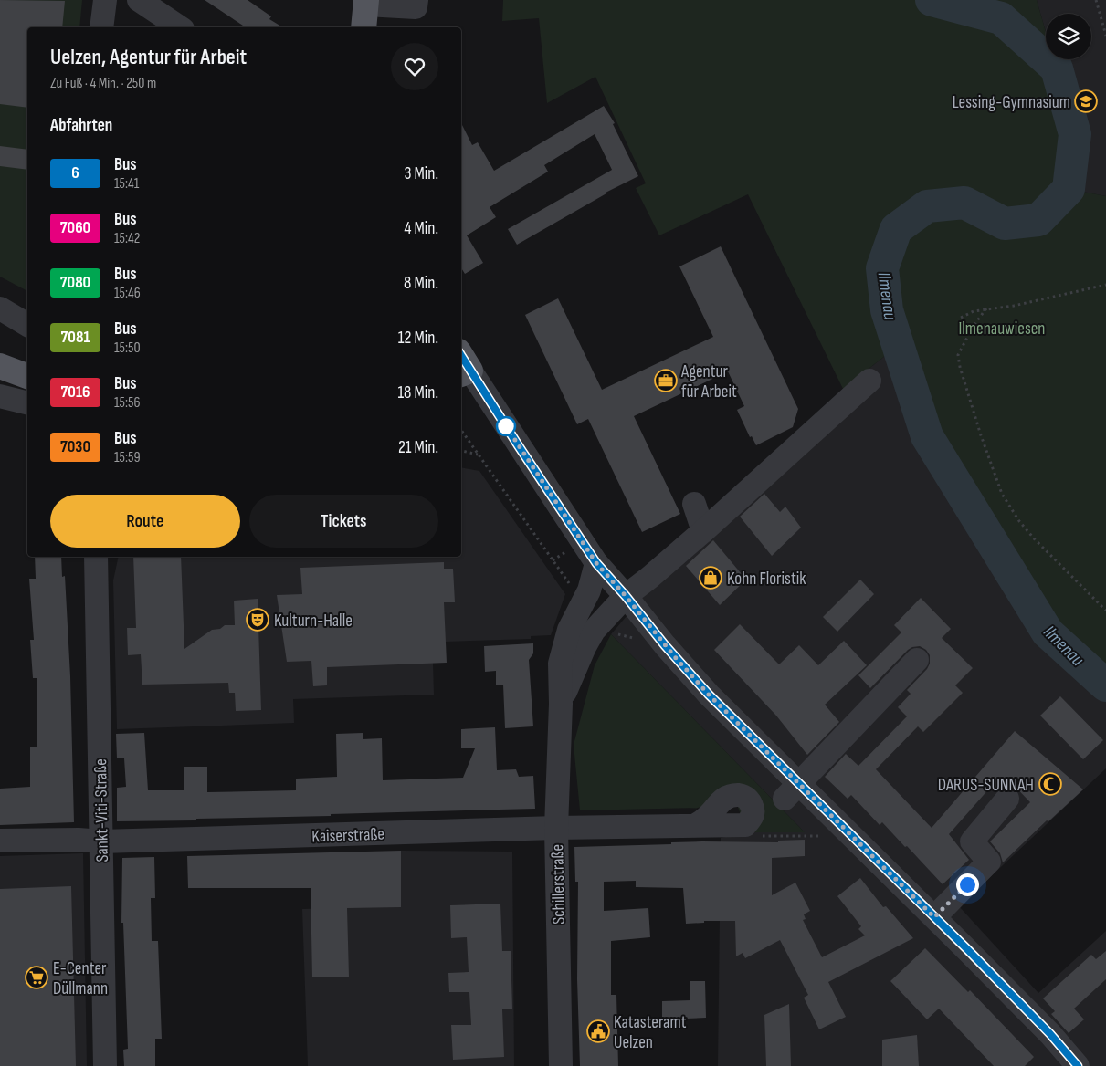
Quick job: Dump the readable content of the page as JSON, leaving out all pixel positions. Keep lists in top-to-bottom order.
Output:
{
  "streets": {
    "street": ["Sankt-Viti-Straße", "Kaiserstraße", "Schillerstraße"]
  },
  "crossings": [
    ["Sankt-Viti-Straße", "Kaiserstraße"],
    ["Kaiserstraße", "Schillerstraße"]
  ],
  "water": ["Ilmenau"],
  "parks": ["Ilmenauwiesen"],
  "places": {
    "school or university": ["Lessing-Gymnasium"],
    "office": ["Agentur für Arbeit"],
    "shop": ["Kohn Floristik"],
    "theatre": ["Kulturn-Halle"],
    "mosque": ["DARUS-SUNNAH"],
    "supermarket": ["E-Center Düllmann"],
    "public building": ["Katasteramt Uelzen"]
  },
  "lines": ["bus line 6"],
  "page": {
    "heading": [
      ["Uelzen, Agentur für Arbeit", "Zu Fuß · 4 Min. · 250 m"],
      "Abfahrten"
    ],
    "list": [
      {
        "mark": "6",
        "name": "Bus",
        "note": "15:41",
        "value": "3 Min."
      },
      {
        "mark": "7060",
        "name": "Bus",
        "note": "15:42",
        "value": "4 Min."
      },
      {
        "mark": "7080",
        "name": "Bus",
        "note": "15:46",
        "value": "8 Min."
      },
      {
        "mark": "7081",
        "name": "Bus",
        "note": "15:50",
        "value": "12 Min."
      },
      {
        "mark": "7016",
        "name": "Bus",
        "note": "15:56",
        "value": "18 Min."
      },
      {
        "mark": "7030",
        "name": "Bus",
        "note": "15:59",
        "value": "21 Min."
      }
    ],
    "buttons": ["Route", "Tickets"]
  }
}
